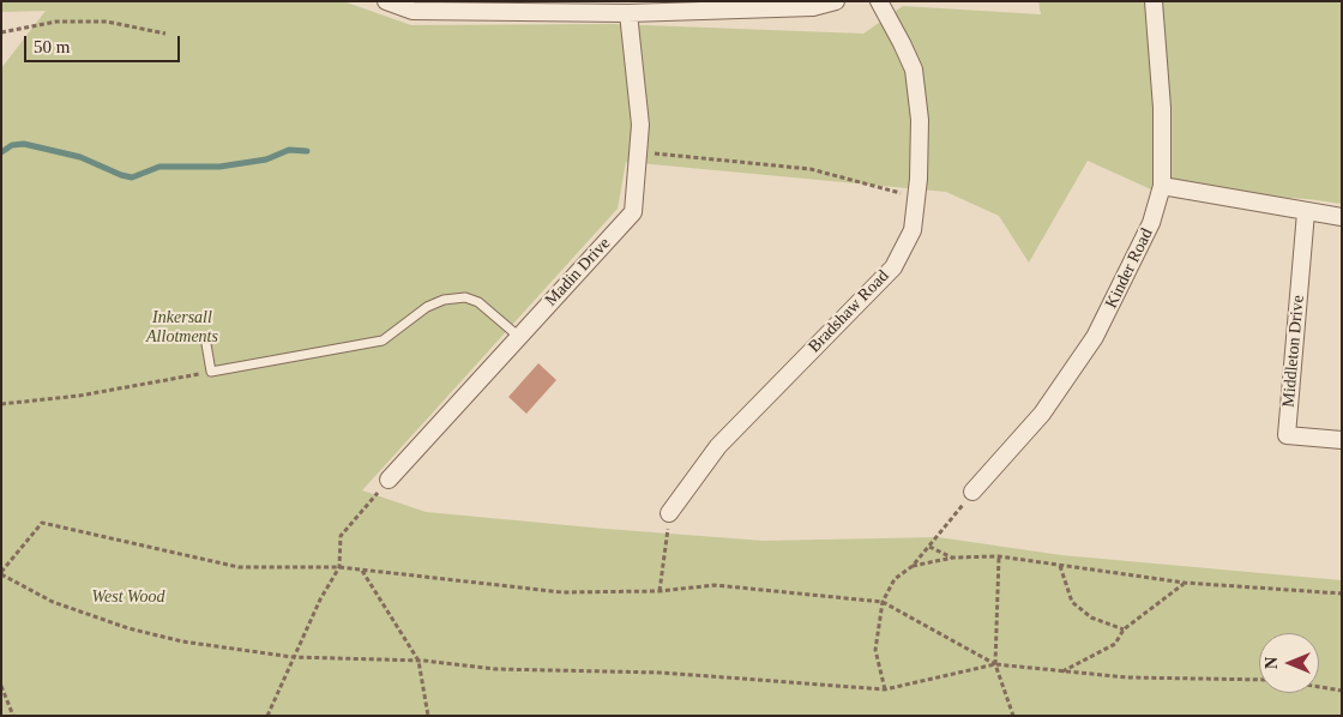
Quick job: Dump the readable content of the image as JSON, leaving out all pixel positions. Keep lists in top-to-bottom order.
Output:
{
  "streets": {
    "street": [
      "Kinder Road",
      "Madin Drive",
      "Bradshaw Road",
      "Middleton Drive"
    ]
  },
  "parks": ["Inkersall Allotments", "West Wood"],
  "scale_bar": "50 m",
  "north": "left"
}
